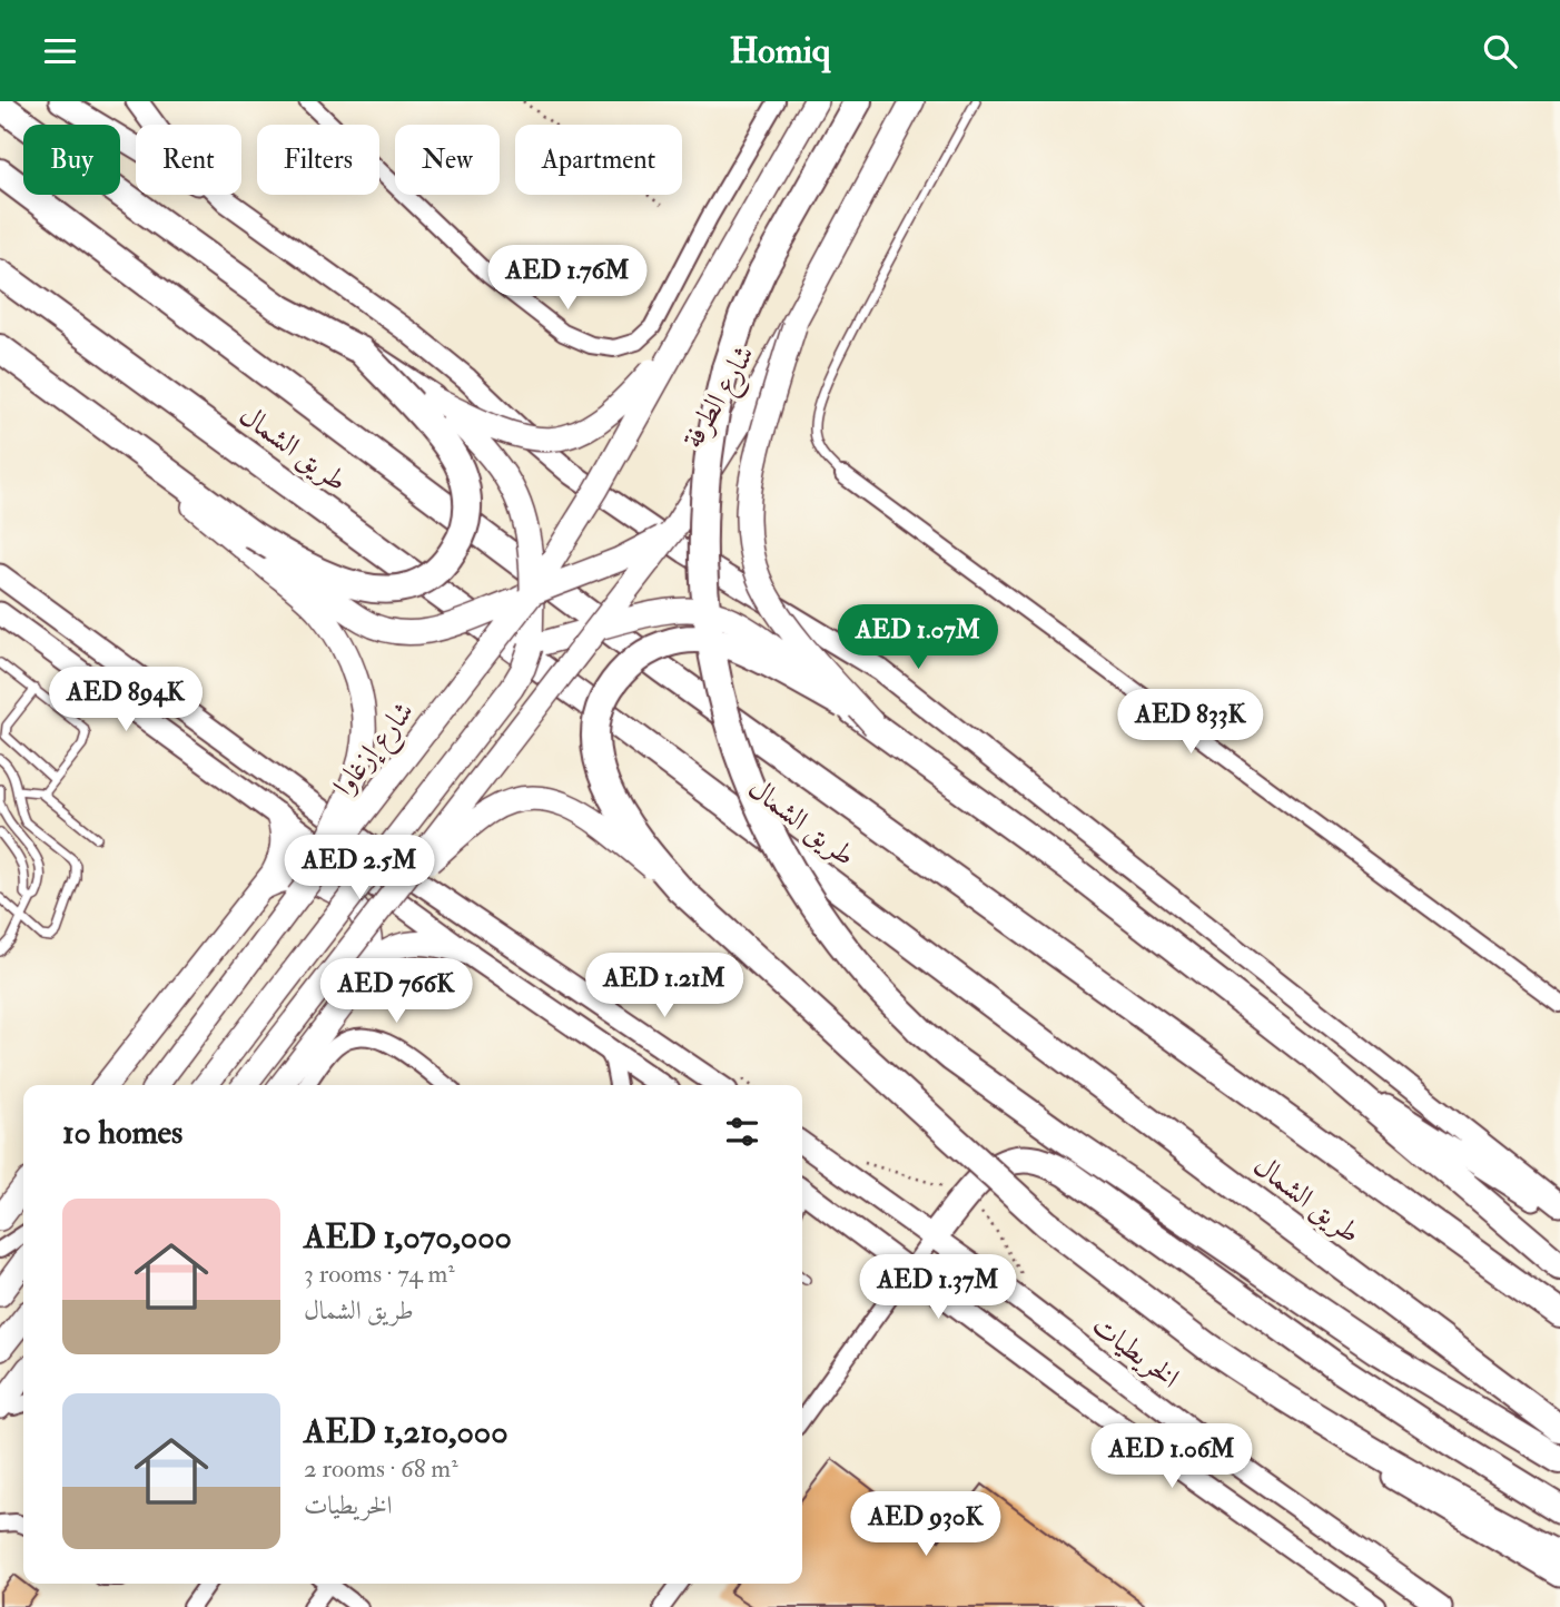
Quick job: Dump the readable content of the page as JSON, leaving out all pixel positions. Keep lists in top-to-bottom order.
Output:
{
  "streets": {
    "highway": ["طريق الشمال"],
    "main road": ["شارع الطرفة", "شارع إزغاوا", "الخريطيات"]
  },
  "crossings": [
    ["شارع الطرفة", "شارع إزغاوا"]
  ],
  "page": {
    "header": "Homiq",
    "chip": [
      "Buy",
      "Rent",
      "Filters",
      "New",
      "Apartment"
    ],
    "price": [
      "AED 1.76M",
      "AED 1.07M",
      "AED 894K",
      "AED 833K",
      "AED 2.5M",
      "AED 1.21M",
      "AED 766K",
      "AED 1.37M",
      "AED 1.06M",
      "AED 930K"
    ],
    "heading": "10 homes",
    "list": [
      {
        "name": "AED 1,070,000",
        "note": "3 rooms · 74 m² · طريق الشمال"
      },
      {
        "name": "AED 1,210,000",
        "note": "2 rooms · 68 m² · الخريطيات"
      }
    ]
  }
}
